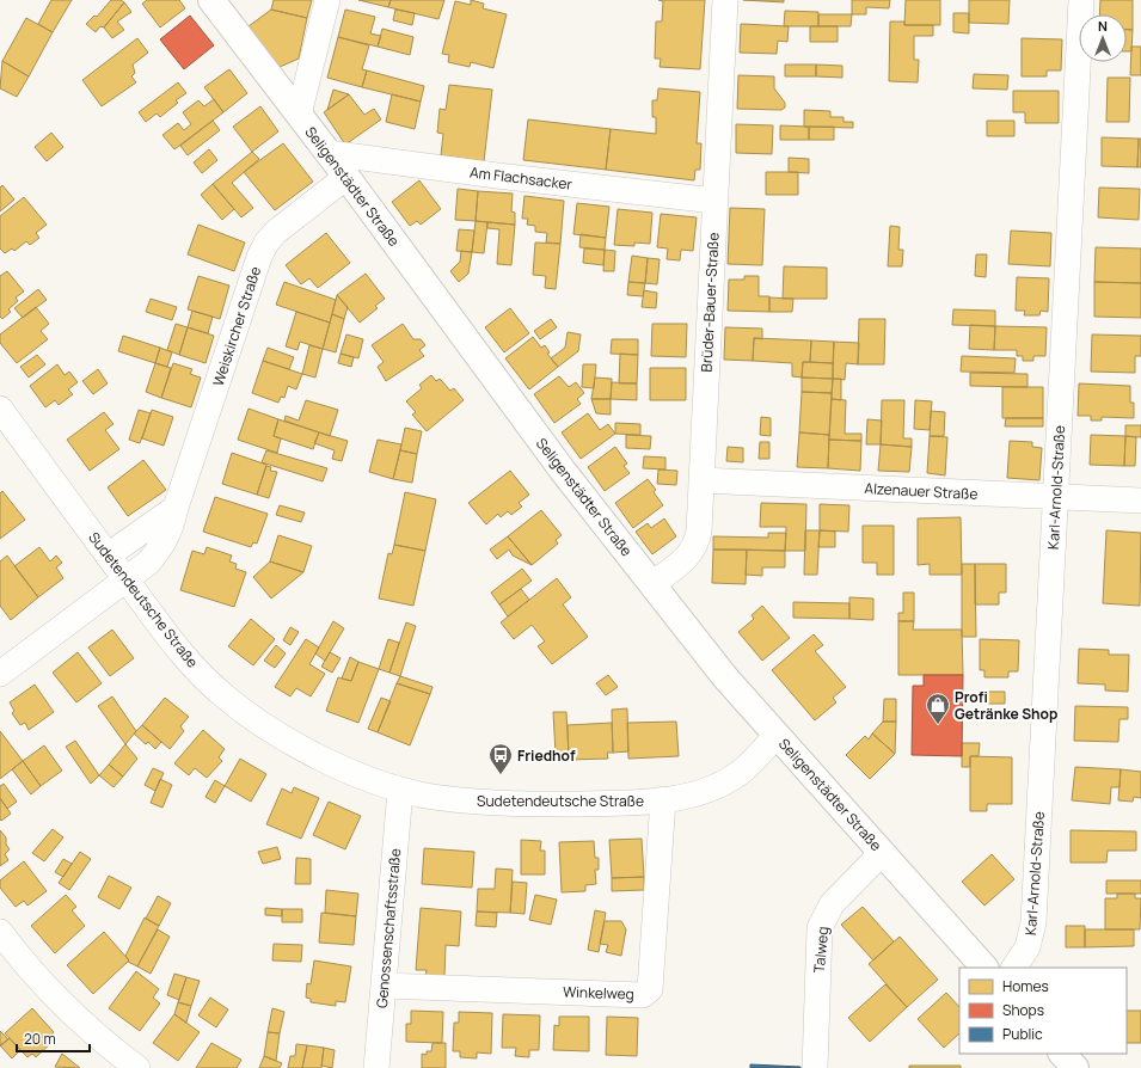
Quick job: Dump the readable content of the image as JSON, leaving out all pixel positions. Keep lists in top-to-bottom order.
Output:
{
  "streets": {
    "main road": ["Seligenstädter Straße"],
    "street": [
      "Am Flachsacker",
      "Brüder-Bauer-Straße",
      "Weiskircher Straße",
      "Karl-Arnold-Straße",
      "Alzenauer Straße",
      "Sudetendeutsche Straße",
      "Genossenschaftsstraße",
      "Talweg",
      "Winkelweg"
    ]
  },
  "crossings": [
    ["Am Flachsacker", "Seligenstädter Straße"],
    ["Am Flachsacker", "Brüder-Bauer-Straße"],
    ["Seligenstädter Straße", "Brüder-Bauer-Straße"],
    ["Seligenstädter Straße", "Weiskircher Straße"],
    ["Seligenstädter Straße", "Sudetendeutsche Straße"],
    ["Seligenstädter Straße", "Talweg"],
    ["Brüder-Bauer-Straße", "Alzenauer Straße"],
    ["Weiskircher Straße", "Sudetendeutsche Straße"],
    ["Karl-Arnold-Straße", "Alzenauer Straße"],
    ["Sudetendeutsche Straße", "Genossenschaftsstraße"],
    ["Sudetendeutsche Straße", "Winkelweg"],
    ["Genossenschaftsstraße", "Winkelweg"]
  ],
  "places": {
    "shop": ["Profi Getränke Shop"],
    "bus stop": ["Friedhof"]
  },
  "legend": ["Homes", "Shops", "Public"],
  "scale_bar": "20 m",
  "north": "top"
}
